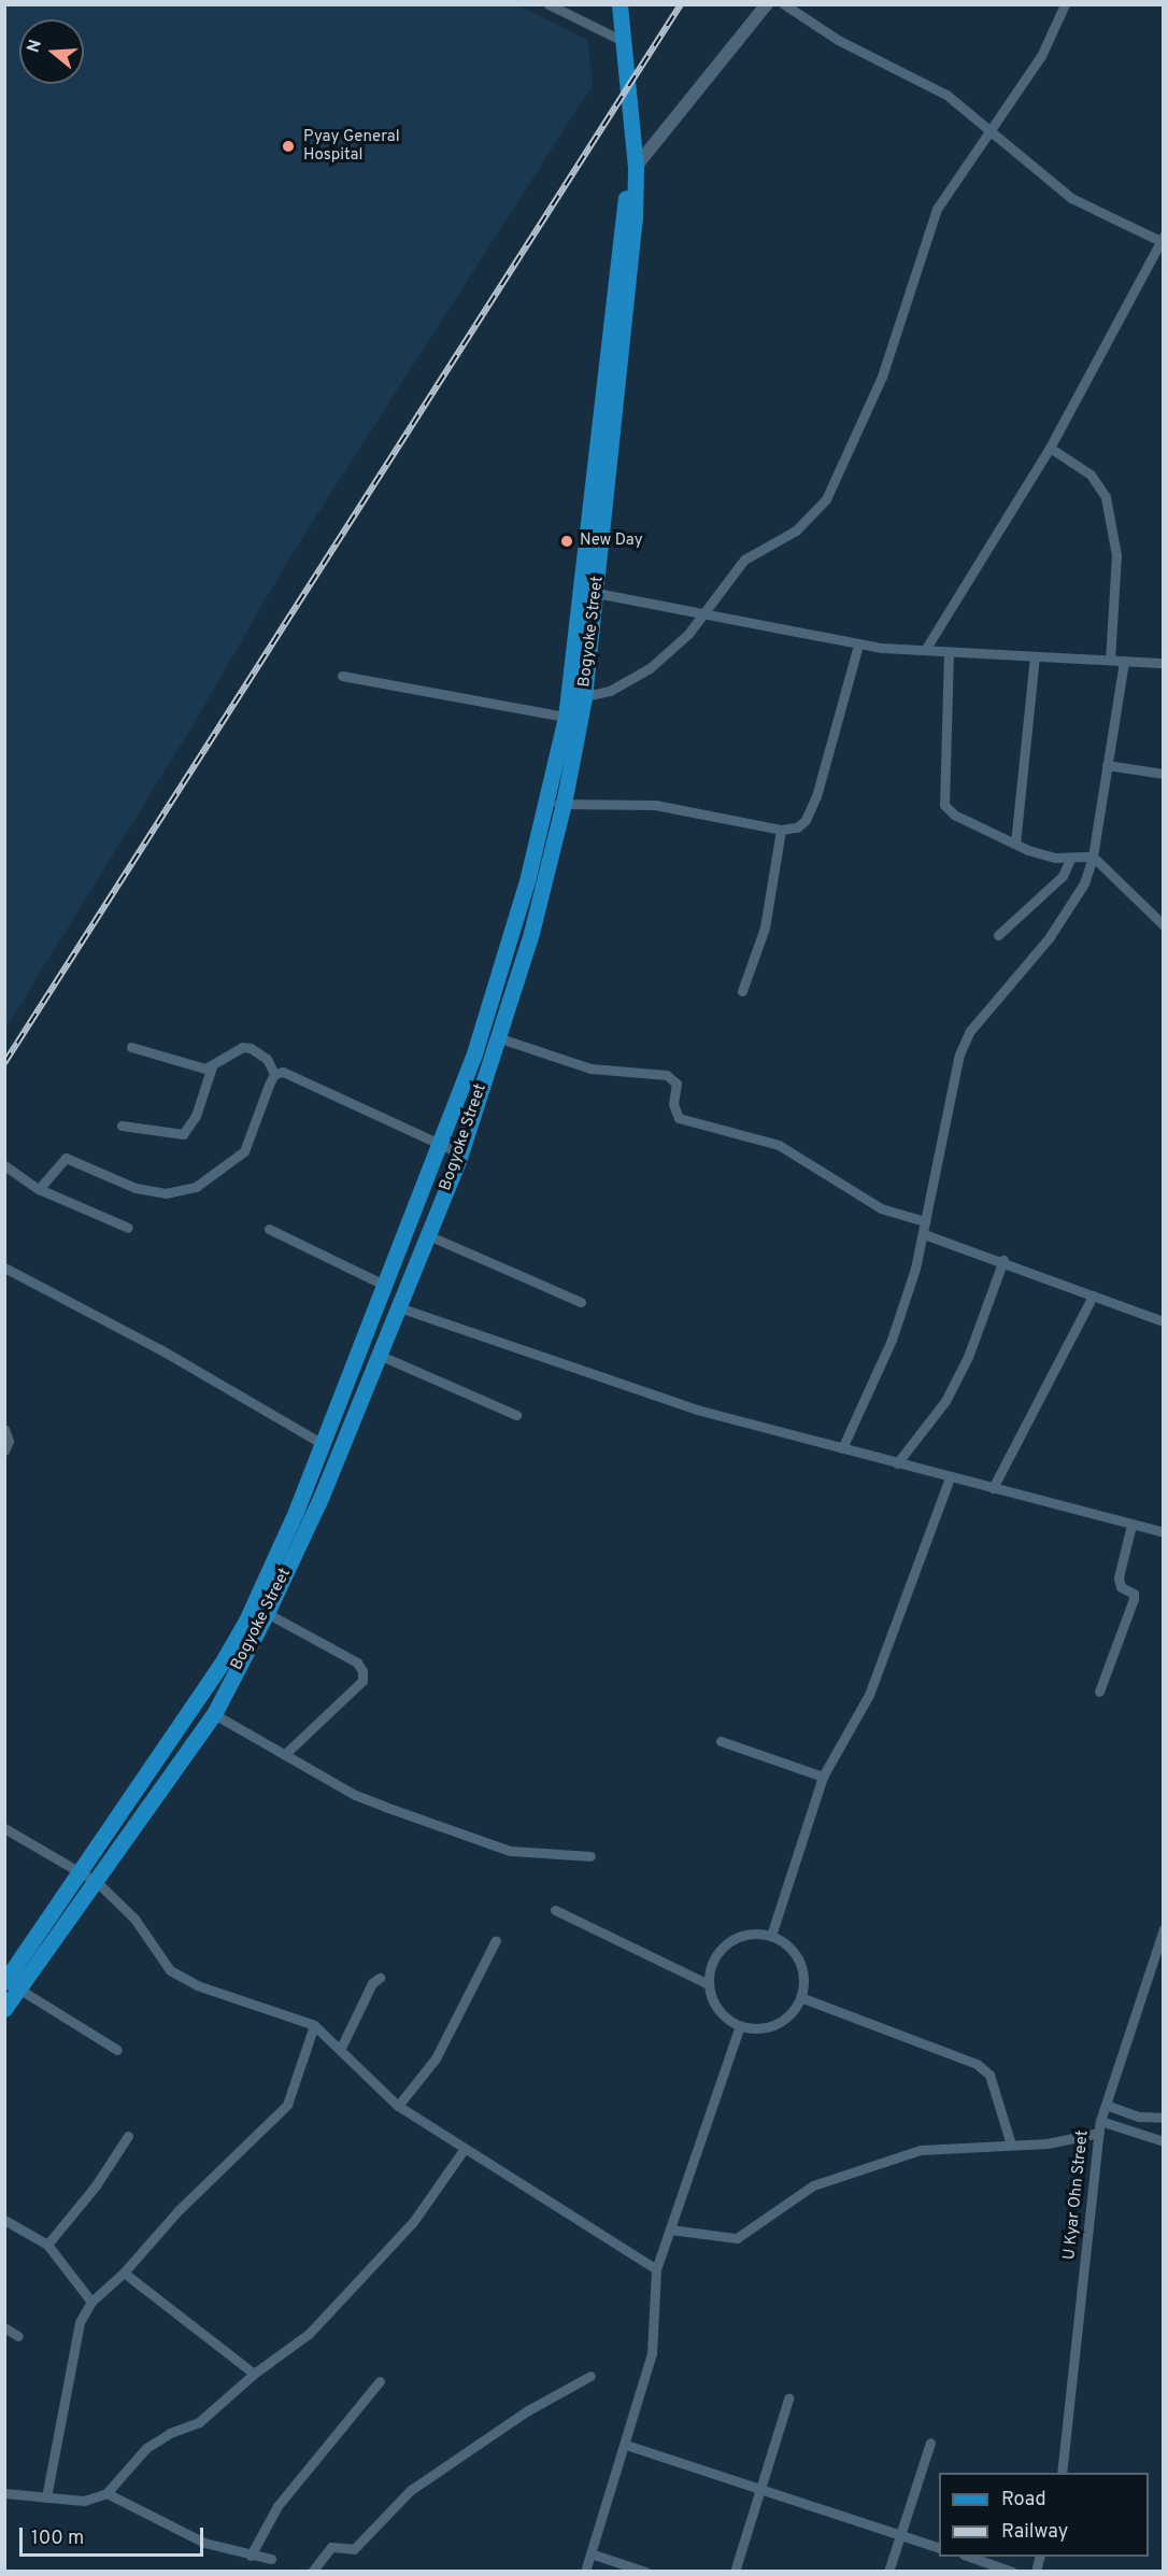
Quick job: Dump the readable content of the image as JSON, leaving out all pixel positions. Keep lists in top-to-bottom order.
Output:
{
  "streets": {
    "main road": ["Bogyoke Street"],
    "street": ["U Kyar Ohn Street"]
  },
  "places": ["Pyay General Hospital", "New Day"],
  "legend": ["Road", "Railway"],
  "scale_bar": "100 m",
  "north": "left"
}
